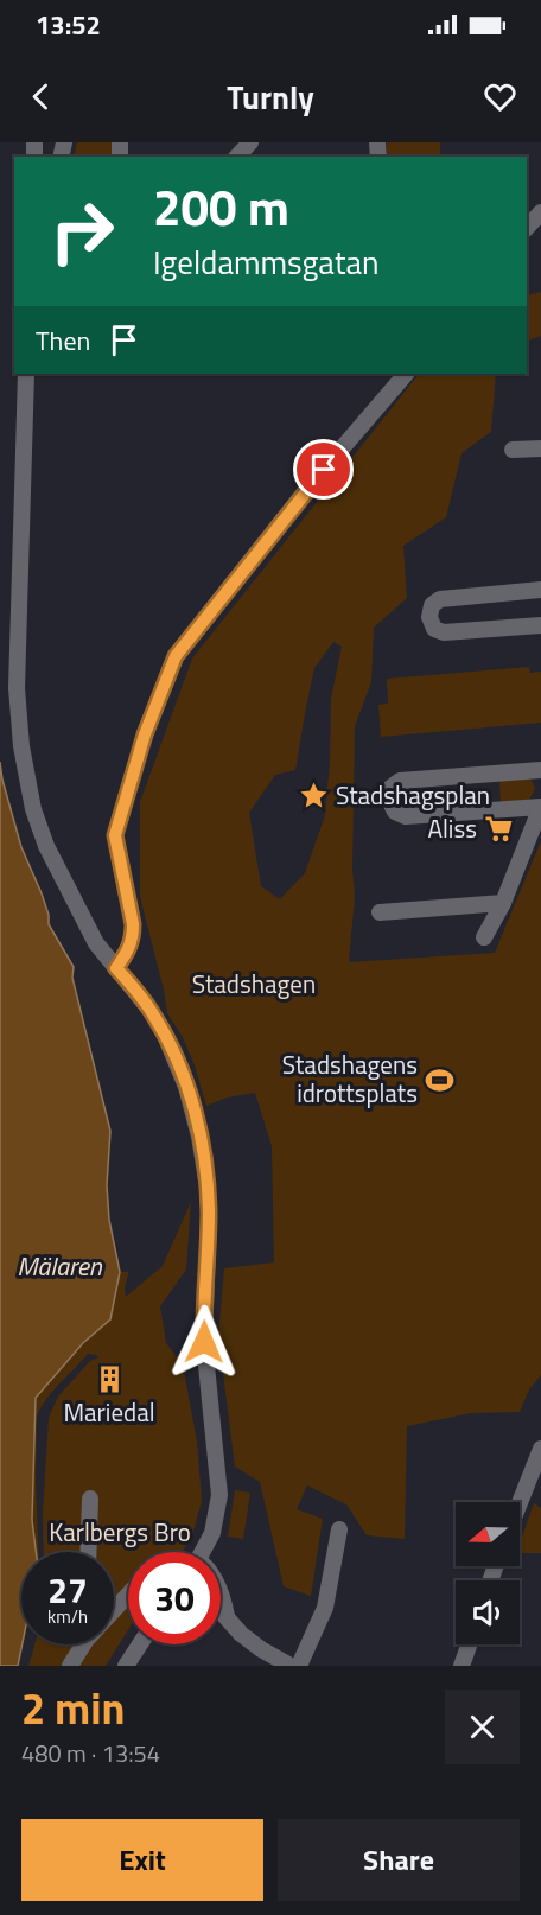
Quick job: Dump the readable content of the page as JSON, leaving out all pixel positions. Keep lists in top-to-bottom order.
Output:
{
  "water": ["Mälaren"],
  "parks": ["Stadshagen", "Karlbergs Bro"],
  "places": {
    "place": ["Stadshagsplan"],
    "supermarket": ["Aliss"],
    "sports": ["Stadshagens idrottsplats"],
    "building": ["Mariedal"]
  },
  "north": "left",
  "page": {
    "status": "13:52",
    "header": "Turnly",
    "turn": ["200 m", "Igeldammsgatan"],
    "then": "Then",
    "speed": "27 km/h",
    "limit": "30",
    "heading": ["2 min", "480 m · 13:54"],
    "buttons": ["Exit", "Share"]
  }
}
